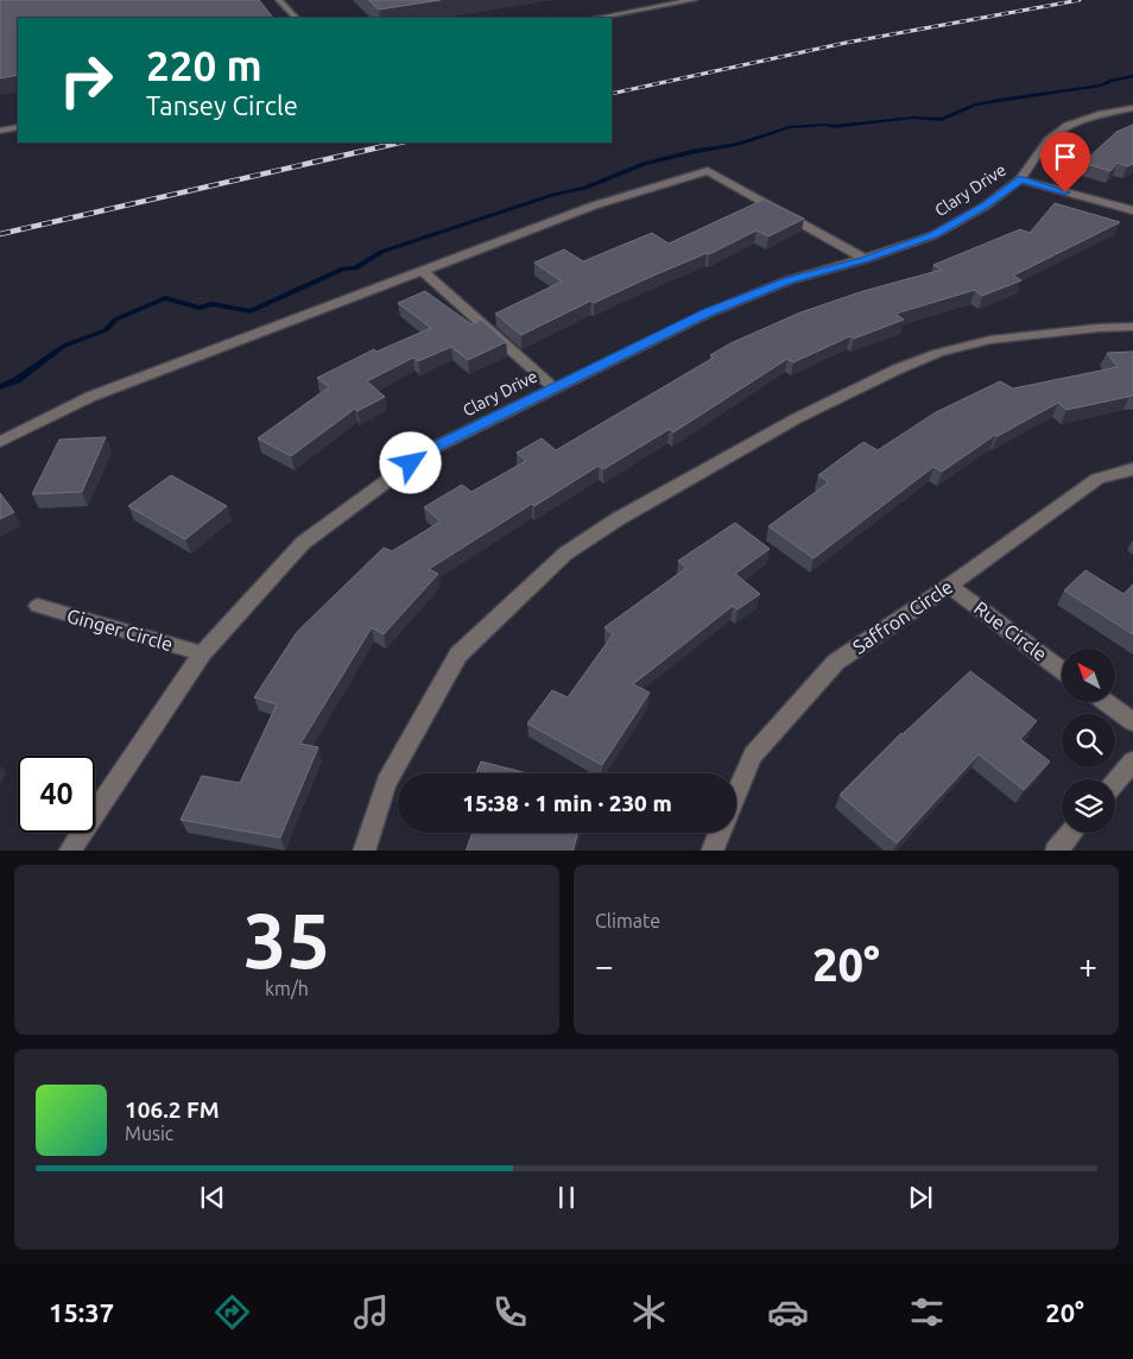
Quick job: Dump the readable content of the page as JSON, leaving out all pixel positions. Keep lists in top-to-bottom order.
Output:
{
  "streets": {
    "street": [
      "Clary Drive",
      "Saffron Circle",
      "Ginger Circle",
      "Rue Circle"
    ]
  },
  "crossings": [
    ["Clary Drive", "Ginger Circle"],
    ["Saffron Circle", "Rue Circle"]
  ],
  "north": "top left",
  "page": {
    "turn": ["220 m", "Tansey Circle"],
    "limit": "40",
    "trip": "15:38 · 1 min · 230 m",
    "tile": [
      ["35", "km/h"],
      "Climate"
    ],
    "heat": ["−", "20°", "+"],
    "song": ["106.2 FM", "Music"],
    "tabs": ["15:37", "20°"]
  }
}
